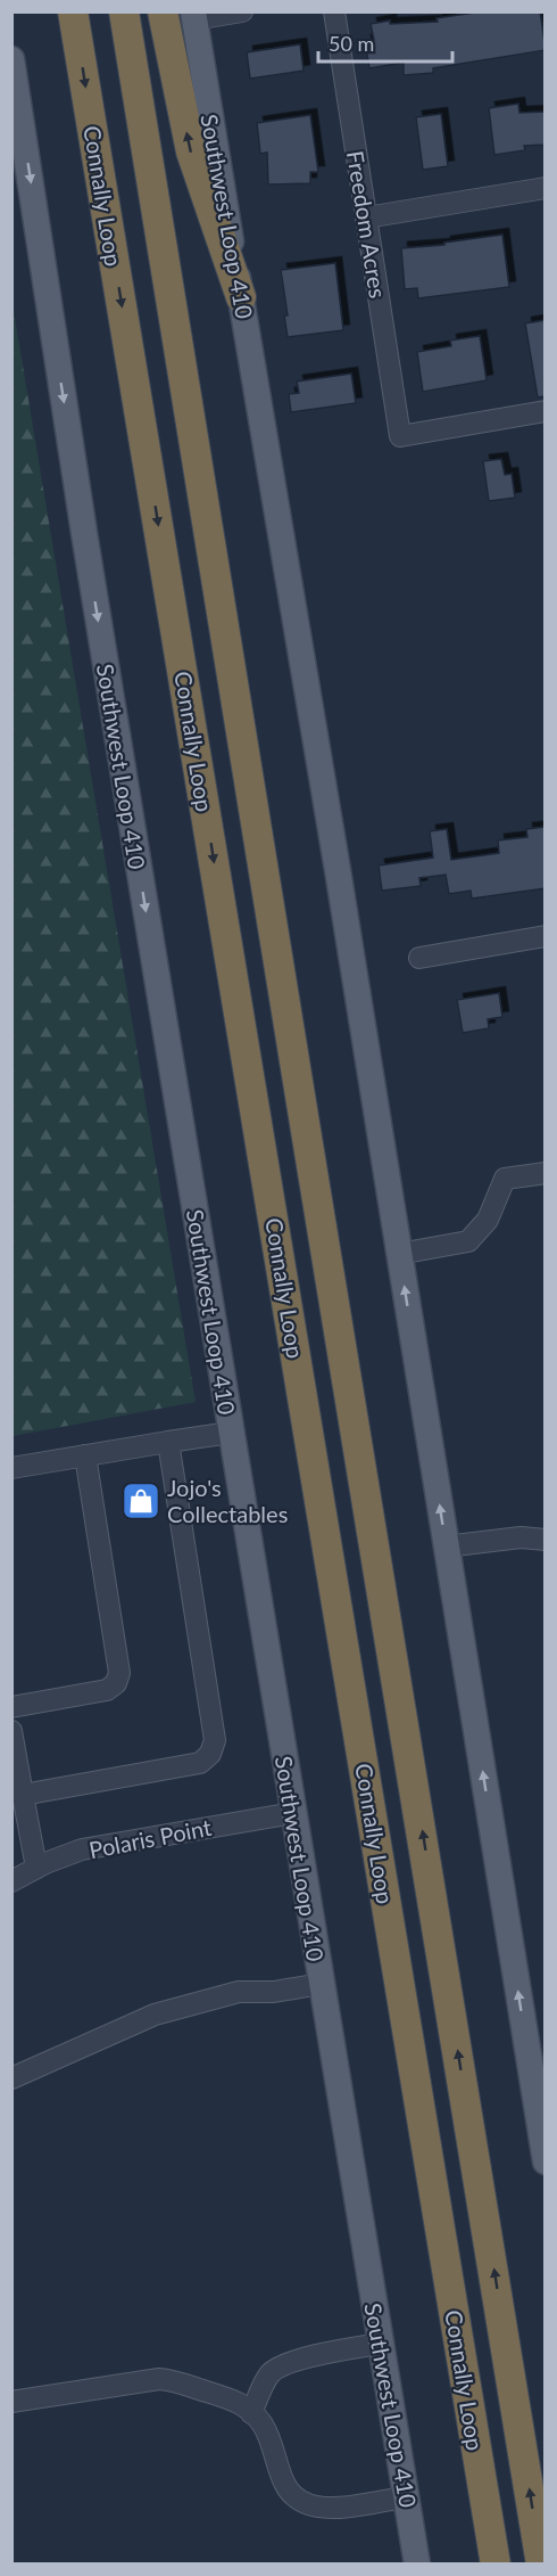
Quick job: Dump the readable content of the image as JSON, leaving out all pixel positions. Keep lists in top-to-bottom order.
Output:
{
  "streets": {
    "highway": ["Connally Loop"],
    "main road": ["Southwest Loop 410"],
    "street": ["Freedom Acres", "Polaris Point"]
  },
  "crossings": [
    ["Southwest Loop 410", "Polaris Point"]
  ],
  "places": {
    "shop": ["Jojo's Collectables"]
  },
  "scale_bar": "50 m"
}
